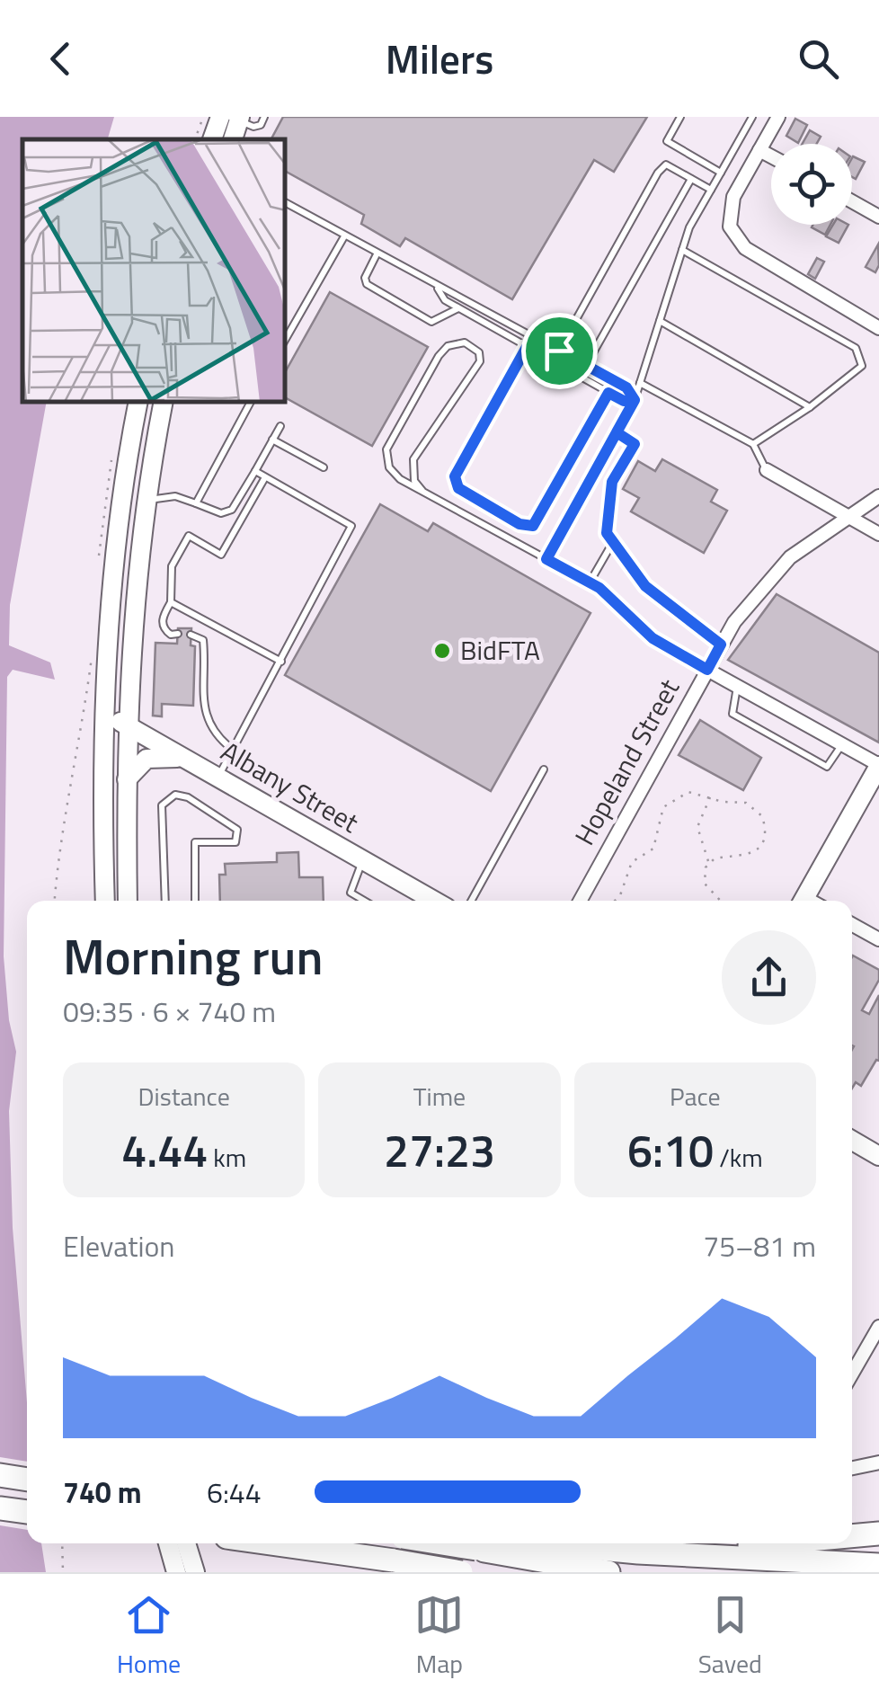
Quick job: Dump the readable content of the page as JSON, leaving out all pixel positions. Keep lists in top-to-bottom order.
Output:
{
  "streets": {
    "main road": ["Albany Street"],
    "street": ["Hopeland Street"]
  },
  "places": ["BidFTA"],
  "page": {
    "header": "Milers",
    "heading": ["Morning run", "09:35 · 6 × 740 m"],
    "stats": [
      ["Distance", "4.44 km"],
      ["Time", "27:23"],
      ["Pace", "6:10 /km"]
    ],
    "chart": ["Elevation", "75–81 m"],
    "list": [
      {
        "name": "740 m",
        "note": "6:44"
      }
    ],
    "tabs": ["Home", "Map", "Saved"]
  }
}
